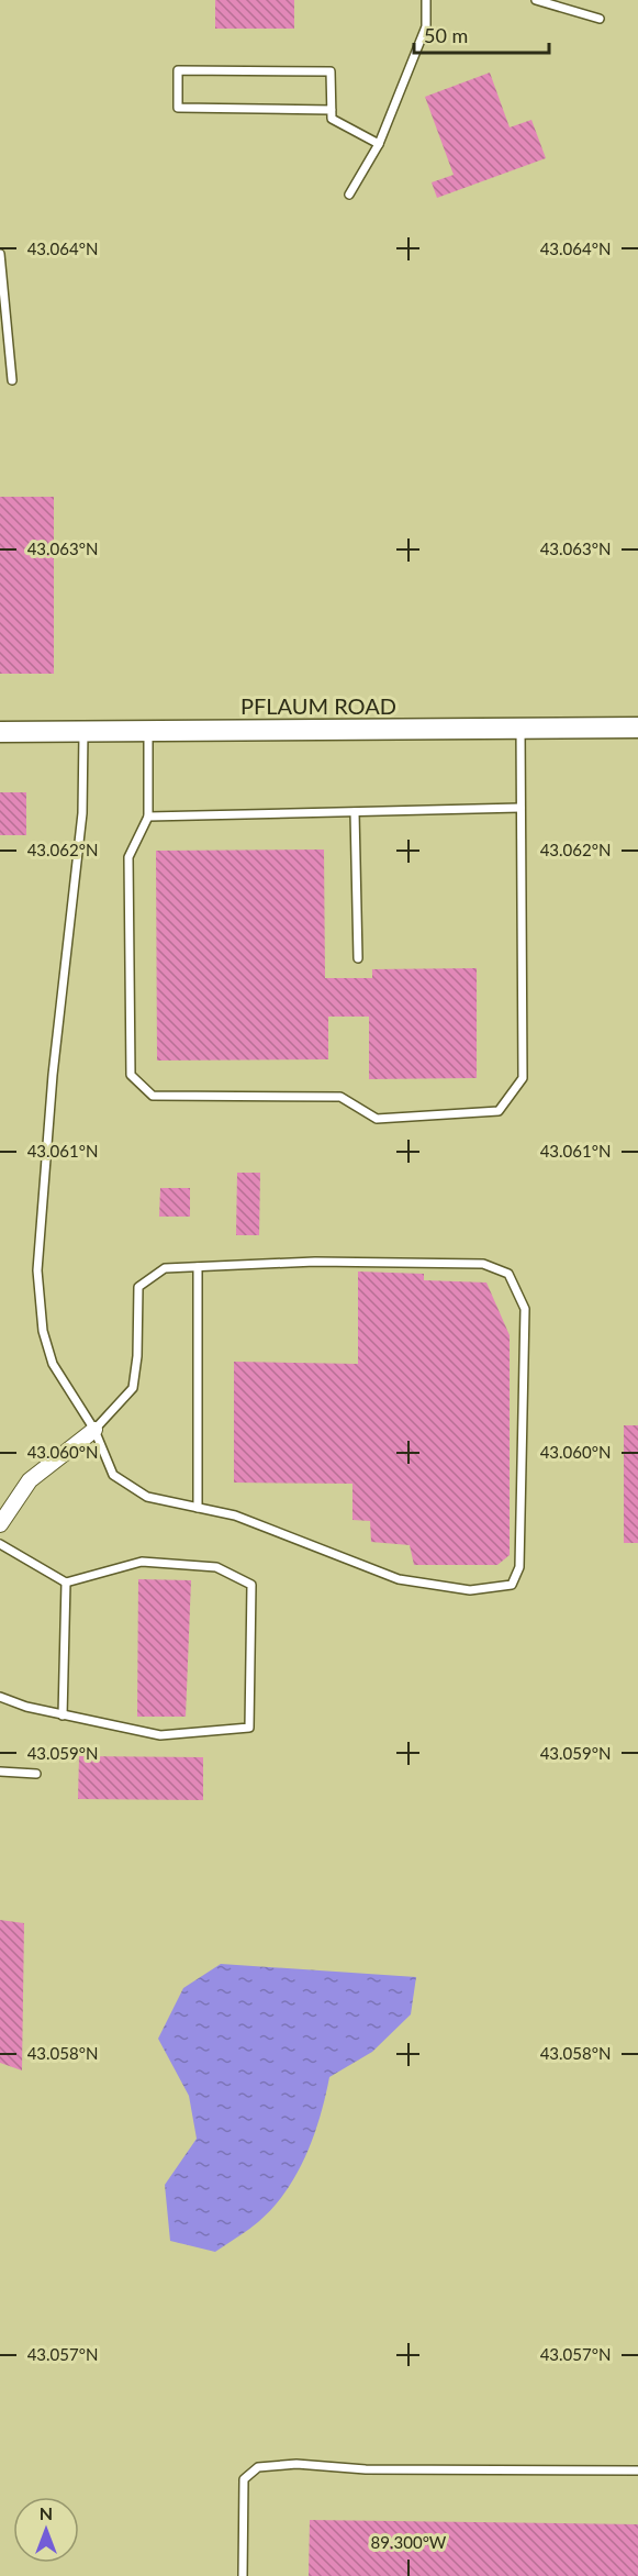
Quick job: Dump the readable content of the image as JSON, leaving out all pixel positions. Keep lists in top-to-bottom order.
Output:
{
  "streets": {
    "street": ["PFLAUM ROAD"]
  },
  "scale_bar": "50 m",
  "north": "top",
  "coordinates": [
    "43.064°N",
    "43.063°N",
    "43.062°N",
    "43.061°N",
    "43.060°N",
    "43.059°N",
    "43.058°N",
    "43.057°N",
    "89.300°W"
  ]
}
